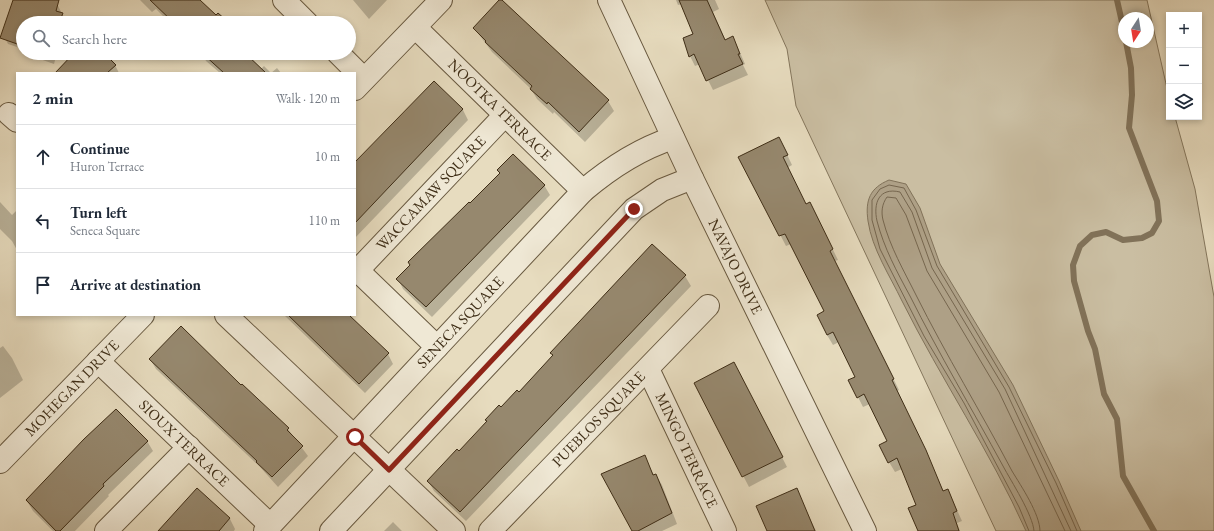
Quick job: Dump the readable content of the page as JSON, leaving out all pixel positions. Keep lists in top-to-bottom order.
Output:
{
  "streets": {
    "street": [
      "NOOTKA TERRACE",
      "WACCAMAW SQUARE",
      "NAVAJO DRIVE",
      "SENECA SQUARE",
      "MOHEGAN DRIVE",
      "PUEBLOS SQUARE",
      "SIOUX TERRACE",
      "MINGO TERRACE"
    ]
  },
  "crossings": [
    ["NOOTKA TERRACE", "WACCAMAW SQUARE"],
    ["NOOTKA TERRACE", "SENECA SQUARE"],
    ["NAVAJO DRIVE", "SENECA SQUARE"],
    ["SENECA SQUARE", "SIOUX TERRACE"],
    ["MOHEGAN DRIVE", "SIOUX TERRACE"],
    ["PUEBLOS SQUARE", "MINGO TERRACE"]
  ],
  "north": "bottom",
  "page": {
    "map_buttons": ["+", "−"],
    "search": "Search here",
    "heading": ["2 min", "Walk · 120 m"],
    "list": [
      ["Continue", "Huron Terrace", "10 m"],
      ["Turn left", "Seneca Square", "110 m"],
      "Arrive at destination"
    ]
  }
}
